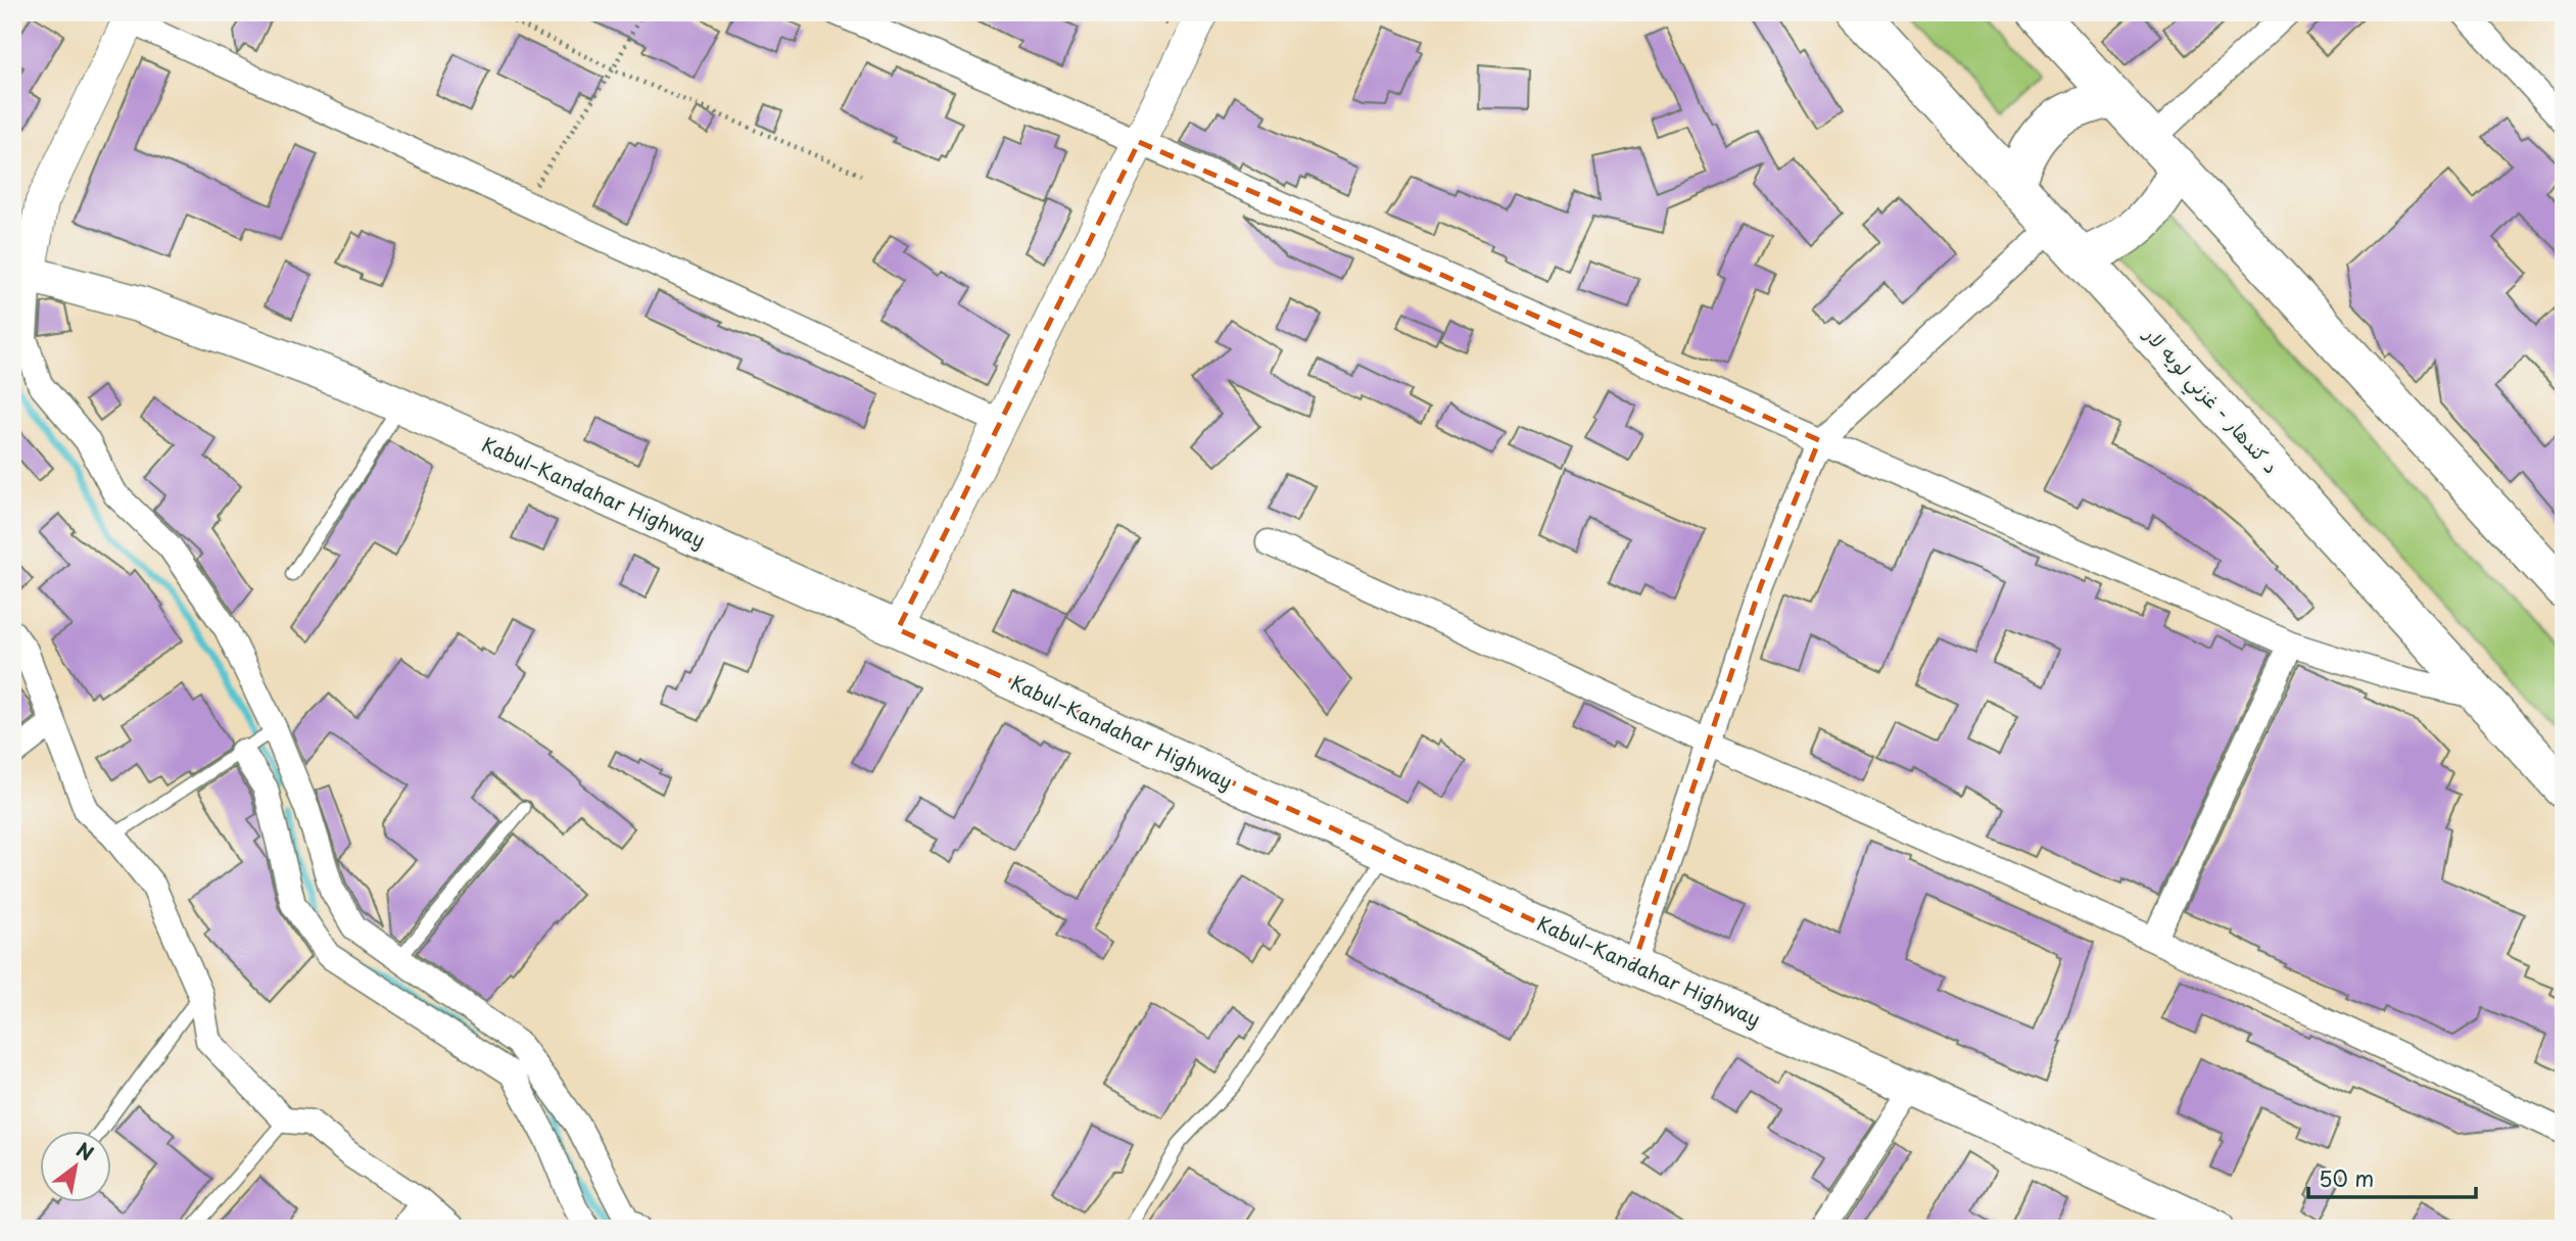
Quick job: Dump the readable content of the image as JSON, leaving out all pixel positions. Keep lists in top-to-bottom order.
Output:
{
  "streets": {
    "highway": ["د کندهار - غزني لويه لار"],
    "main road": ["Kabul–Kandahar Highway"]
  },
  "scale_bar": "50 m",
  "north": "top right"
}
